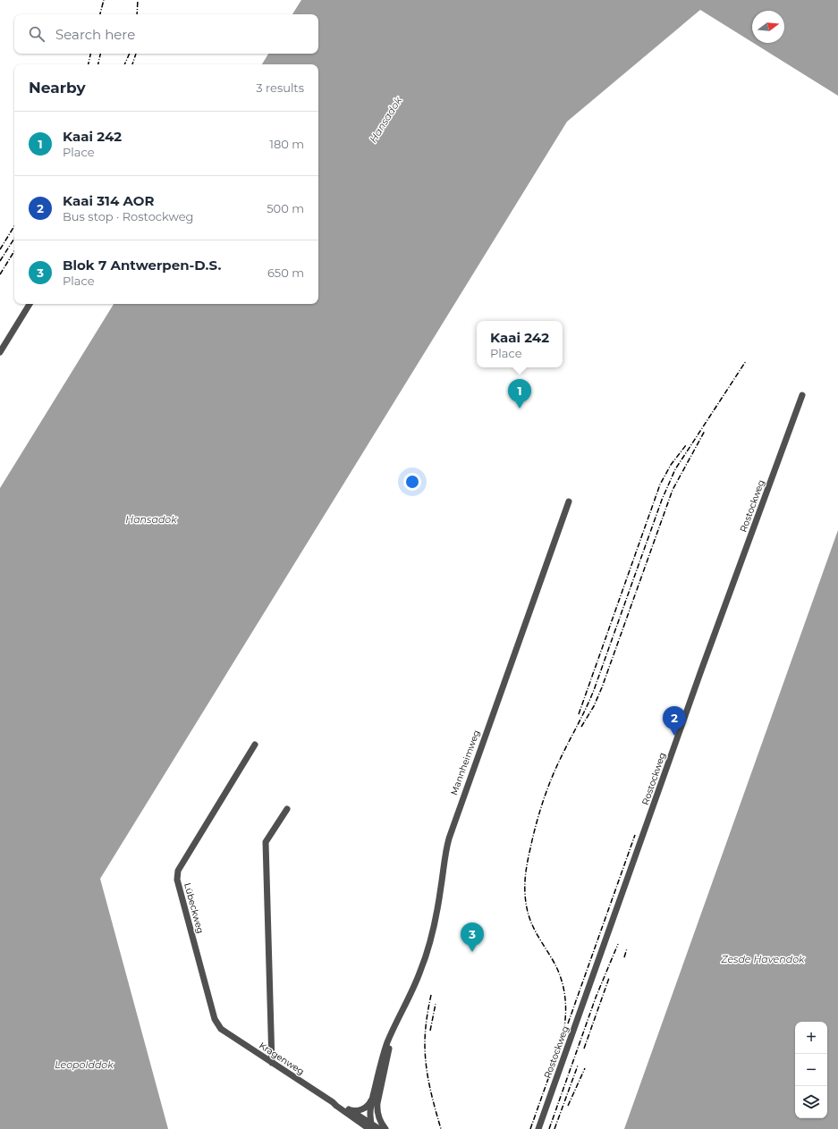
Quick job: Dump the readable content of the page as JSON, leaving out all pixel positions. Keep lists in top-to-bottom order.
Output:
{
  "streets": {
    "street": [
      "Rostockweg",
      "Mannheimweg",
      "Lübeckweg",
      "Kragenweg"
    ]
  },
  "crossings": [
    ["Lübeckweg", "Kragenweg"]
  ],
  "water": ["Hansadok", "Zesde Havendok", "Leopolddok"],
  "north": "right",
  "page": {
    "search": "Search here",
    "heading": ["Nearby", "3 results"],
    "list": [
      {
        "mark": "1",
        "name": "Kaai 242",
        "note": "Place",
        "value": "180 m"
      },
      {
        "mark": "2",
        "name": "Kaai 314 AOR",
        "note": "Bus stop · Rostockweg",
        "value": "500 m"
      },
      {
        "mark": "3",
        "name": "Blok 7 Antwerpen-D.S.",
        "note": "Place",
        "value": "650 m"
      }
    ],
    "popup": ["Kaai 242", "Place"],
    "pins": ["1", "2", "3"],
    "map_buttons": ["+", "−"]
  }
}
